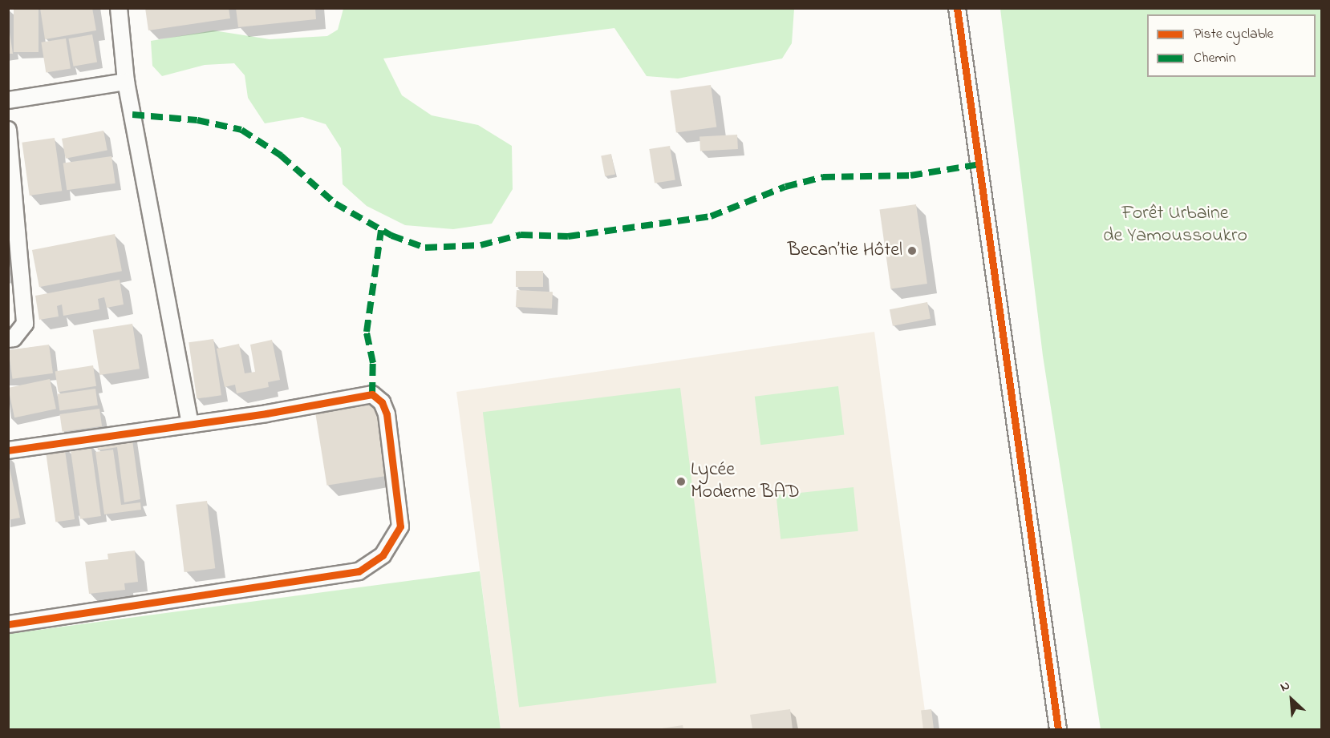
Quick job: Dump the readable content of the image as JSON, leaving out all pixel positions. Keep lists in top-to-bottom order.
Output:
{
  "parks": ["Forêt Urbaine de Yamoussoukro"],
  "places": ["Becan’tie Hôtel", "Lycée Moderne BAD"],
  "legend": ["Piste cyclable", "Chemin"],
  "north": "top left"
}
